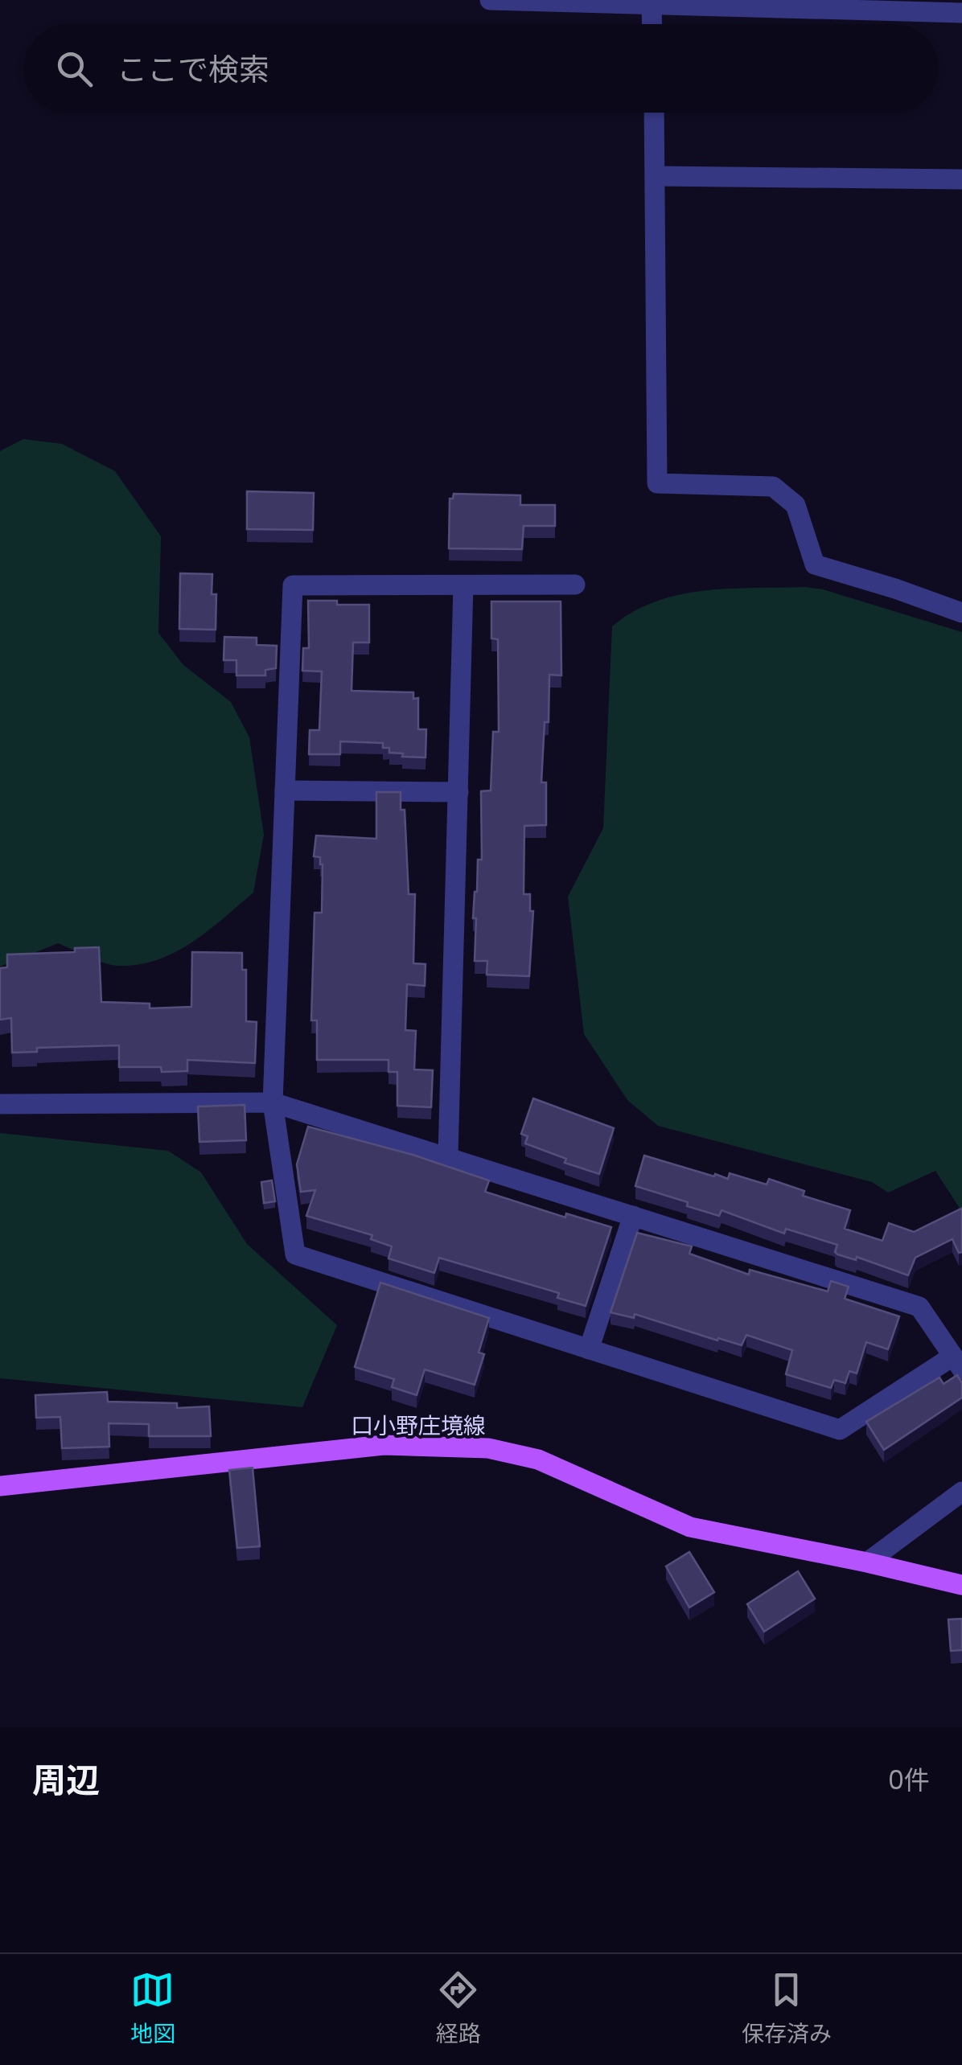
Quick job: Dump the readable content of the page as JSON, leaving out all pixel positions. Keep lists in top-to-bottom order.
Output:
{
  "streets": {
    "main road": ["口小野庄境線"]
  },
  "page": {
    "search": "ここで検索",
    "heading": ["周辺", "0件"],
    "nav": ["地図", "経路", "保存済み"]
  }
}
